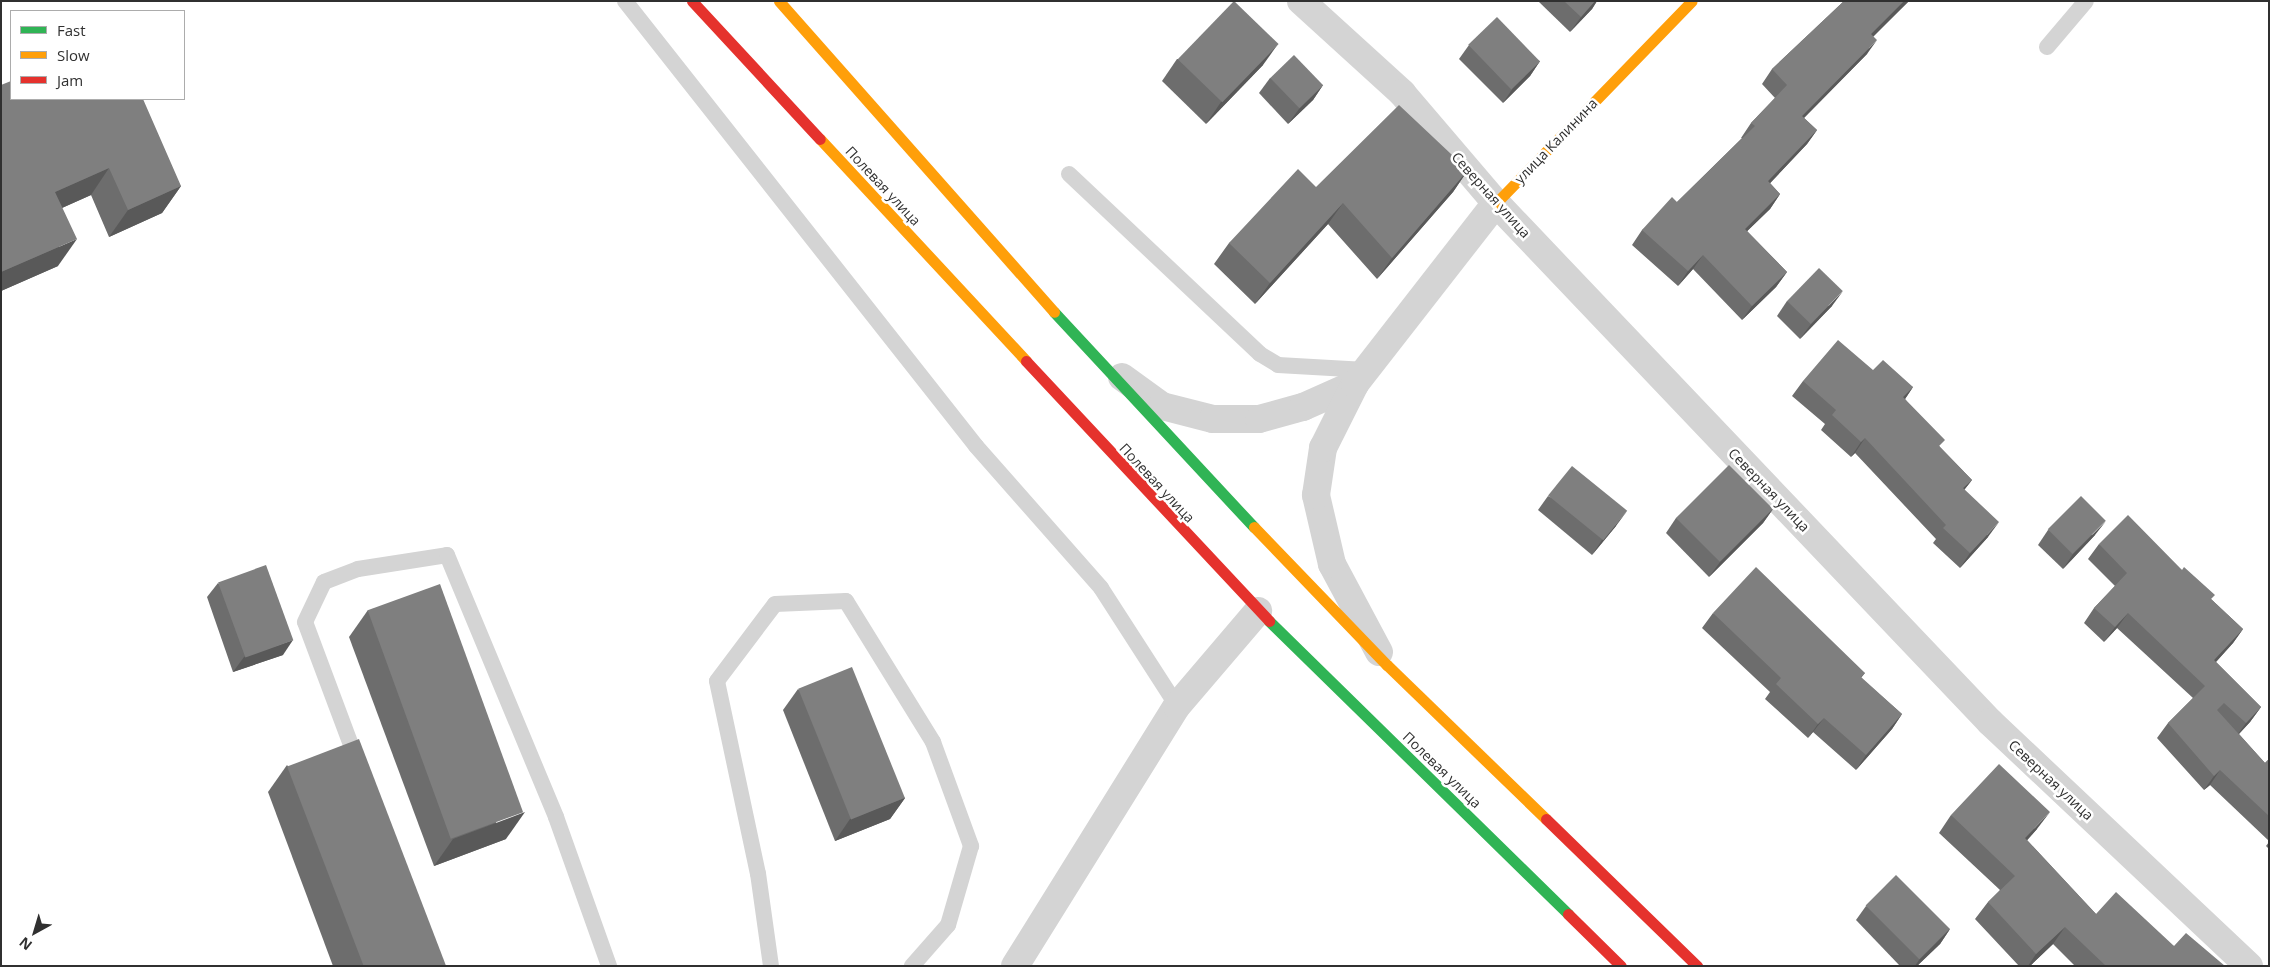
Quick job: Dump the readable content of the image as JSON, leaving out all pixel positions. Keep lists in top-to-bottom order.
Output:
{
  "streets": {
    "main road": ["улица Калинина", "Полевая улица"],
    "street": ["Северная улица"]
  },
  "crossings": [
    ["улица Калинина", "Северная улица"]
  ],
  "legend": ["Fast", "Slow", "Jam"],
  "north": "bottom left"
}
